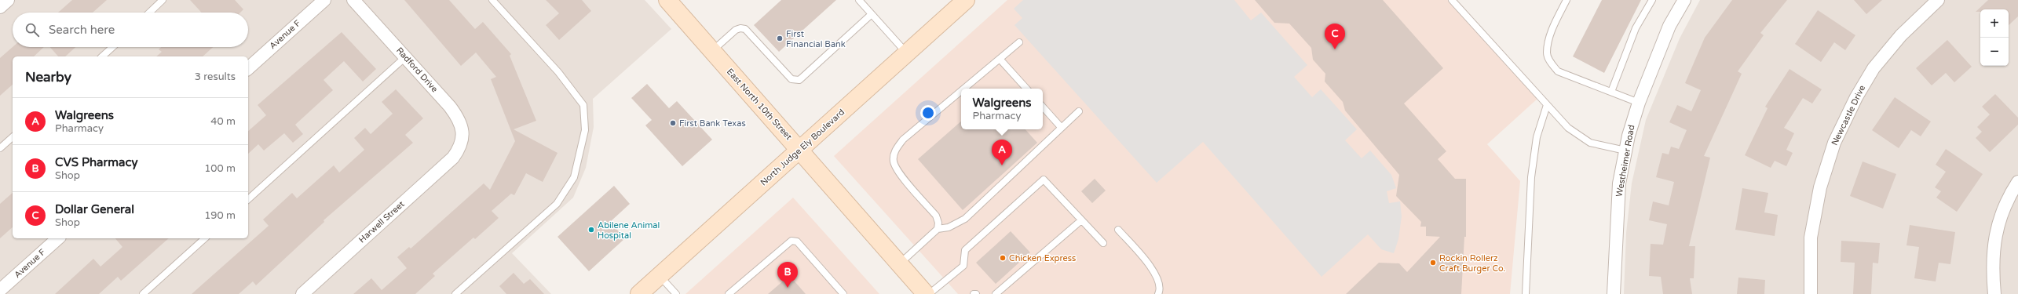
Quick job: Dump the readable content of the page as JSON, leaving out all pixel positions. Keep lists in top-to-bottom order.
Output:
{
  "streets": {
    "main road": ["East North 10th Street", "North Judge Ely Boulevard"],
    "street": [
      "Avenue F",
      "Radford Drive",
      "Newcastle Drive",
      "Westheimer Road",
      "Harwell Street"
    ]
  },
  "crossings": [
    ["Radford Drive", "Harwell Street"],
    ["East North 10th Street", "North Judge Ely Boulevard"]
  ],
  "places": [
    "First Financial Bank",
    "First Bank Texas",
    "Abilene Animal Hospital",
    "Chicken Express",
    "Rockin Rollerz Craft Burger Co."
  ],
  "page": {
    "map_buttons": ["+", "−"],
    "search": "Search here",
    "pins": ["C", "A", "B"],
    "heading": ["Nearby", "3 results"],
    "popup": ["Walgreens", "Pharmacy"],
    "list": [
      {
        "mark": "A",
        "name": "Walgreens",
        "note": "Pharmacy",
        "value": "40 m"
      },
      {
        "mark": "B",
        "name": "CVS Pharmacy",
        "note": "Shop",
        "value": "100 m"
      },
      {
        "mark": "C",
        "name": "Dollar General",
        "note": "Shop",
        "value": "190 m"
      }
    ]
  }
}
